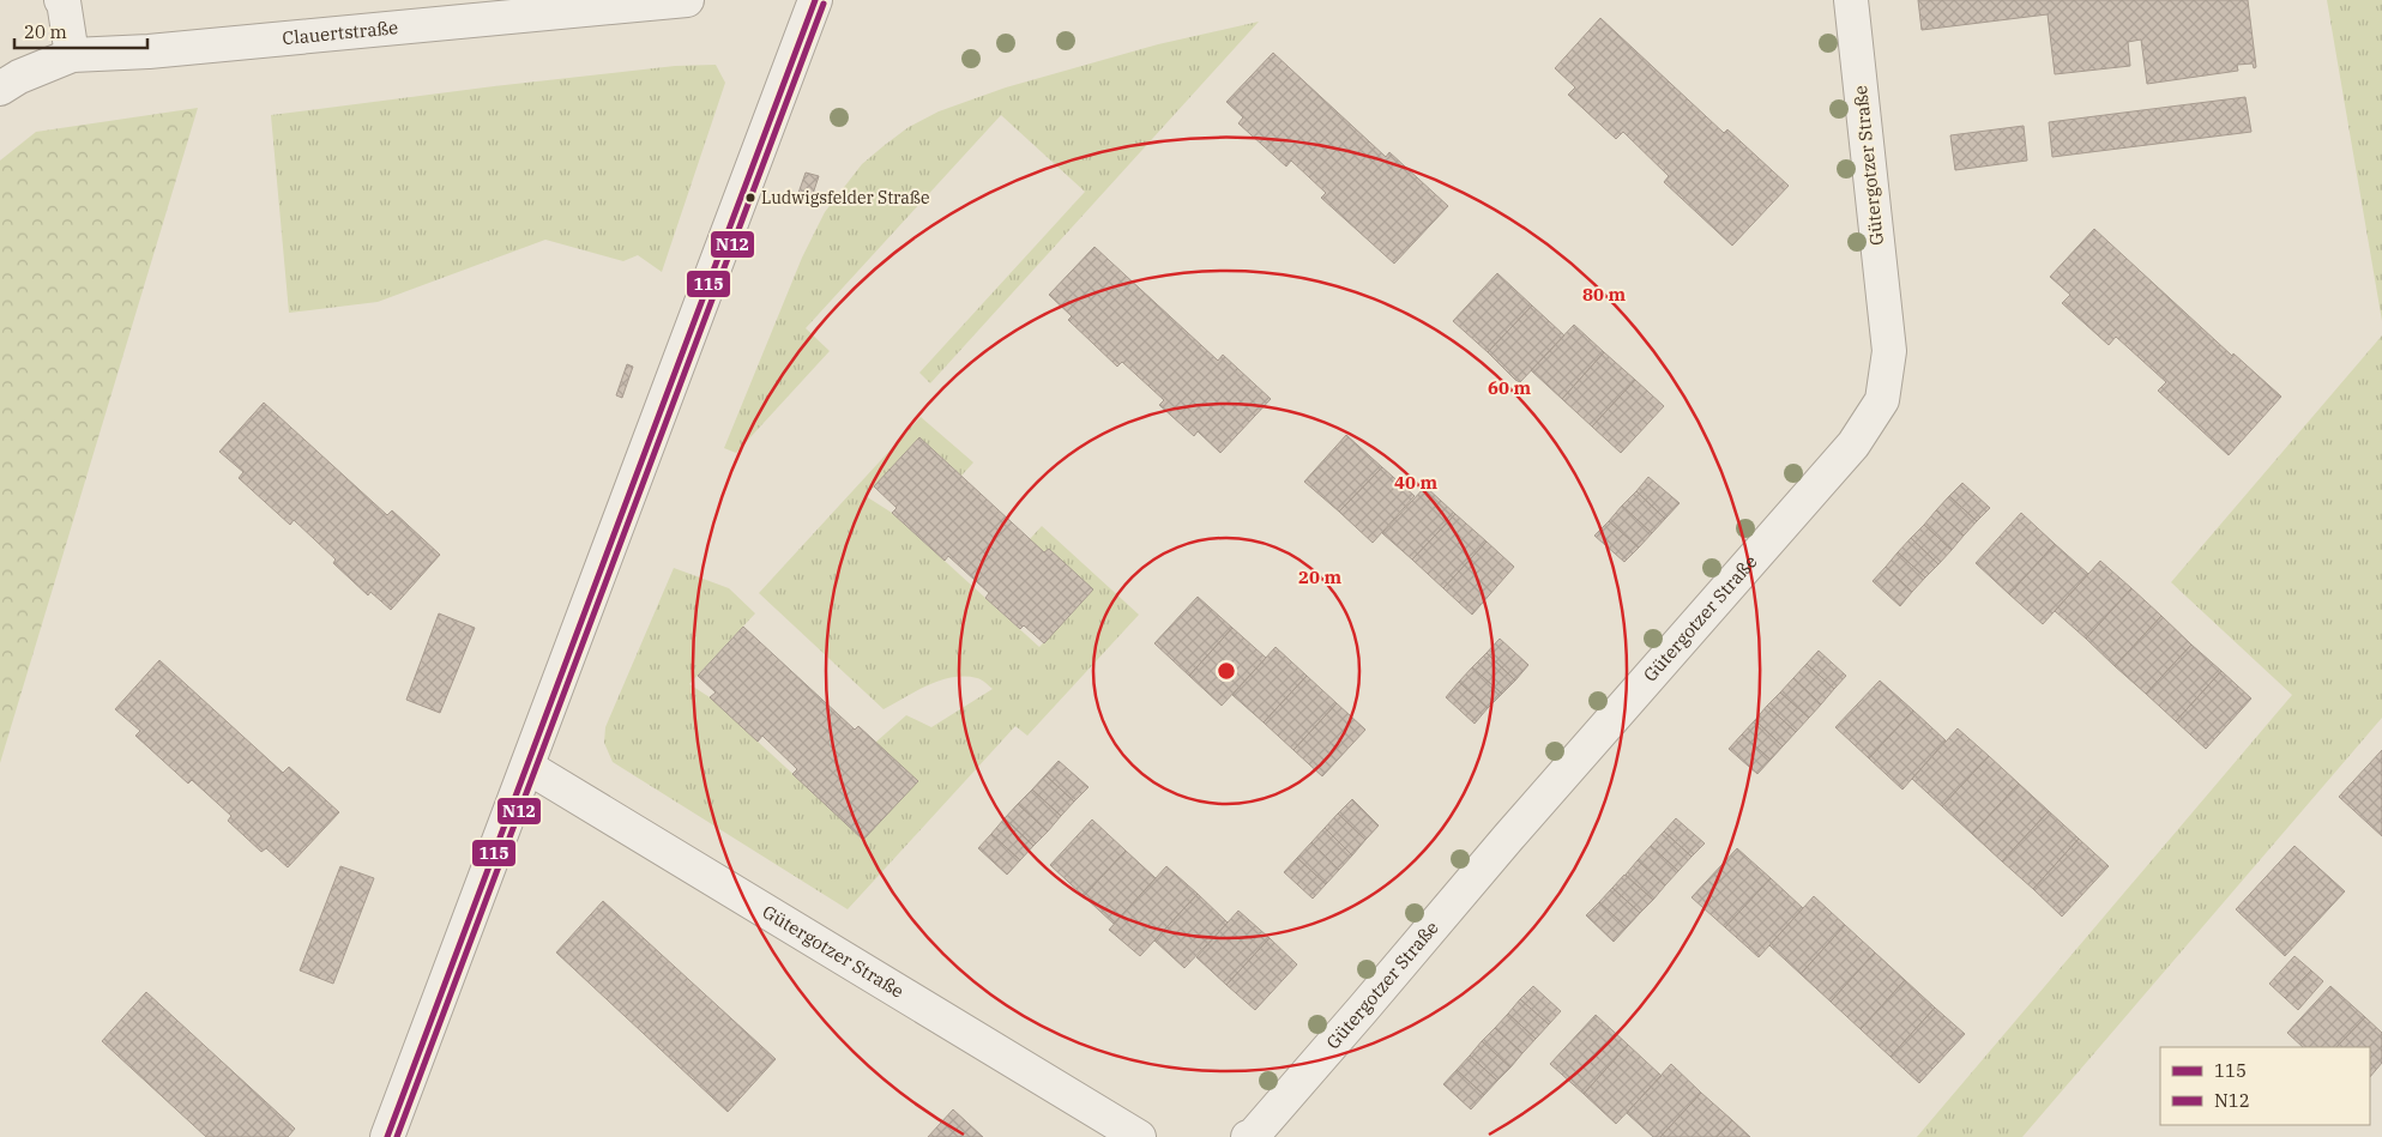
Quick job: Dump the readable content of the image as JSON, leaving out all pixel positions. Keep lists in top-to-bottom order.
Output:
{
  "streets": {
    "street": ["Clauertstraße", "Gütergotzer Straße"]
  },
  "places": ["Ludwigsfelder Straße"],
  "lines": ["transit line 115", "transit line N12"],
  "legend": ["115", "N12"],
  "scale_bar": "20 m",
  "rings": [
    "80 m",
    "60 m",
    "40 m",
    "20 m"
  ]
}
